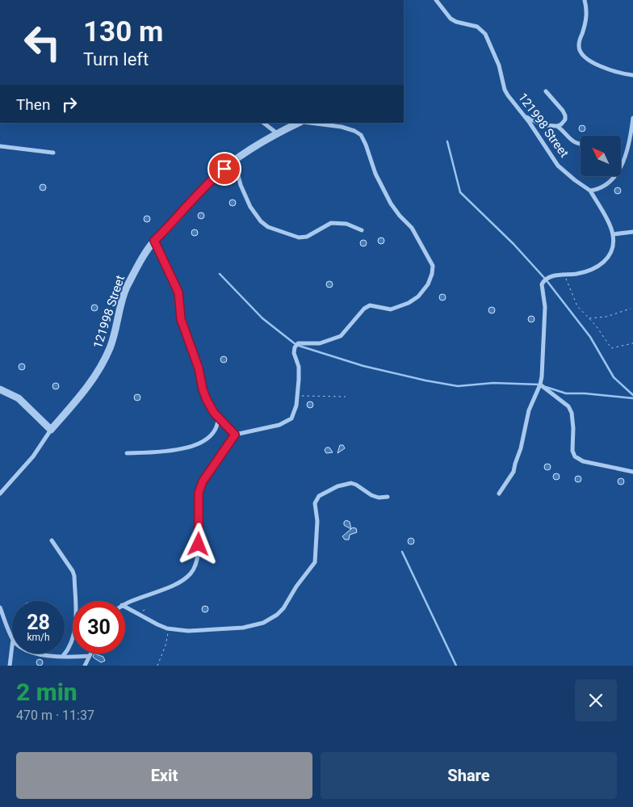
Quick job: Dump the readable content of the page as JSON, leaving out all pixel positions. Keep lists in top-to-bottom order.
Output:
{
  "streets": {
    "street": ["121998 Street"]
  },
  "north": "top left",
  "page": {
    "turn": ["130 m", "Turn left"],
    "then": "Then",
    "speed": "28 km/h",
    "limit": "30",
    "heading": ["2 min", "470 m · 11:37"],
    "buttons": ["Exit", "Share"]
  }
}
